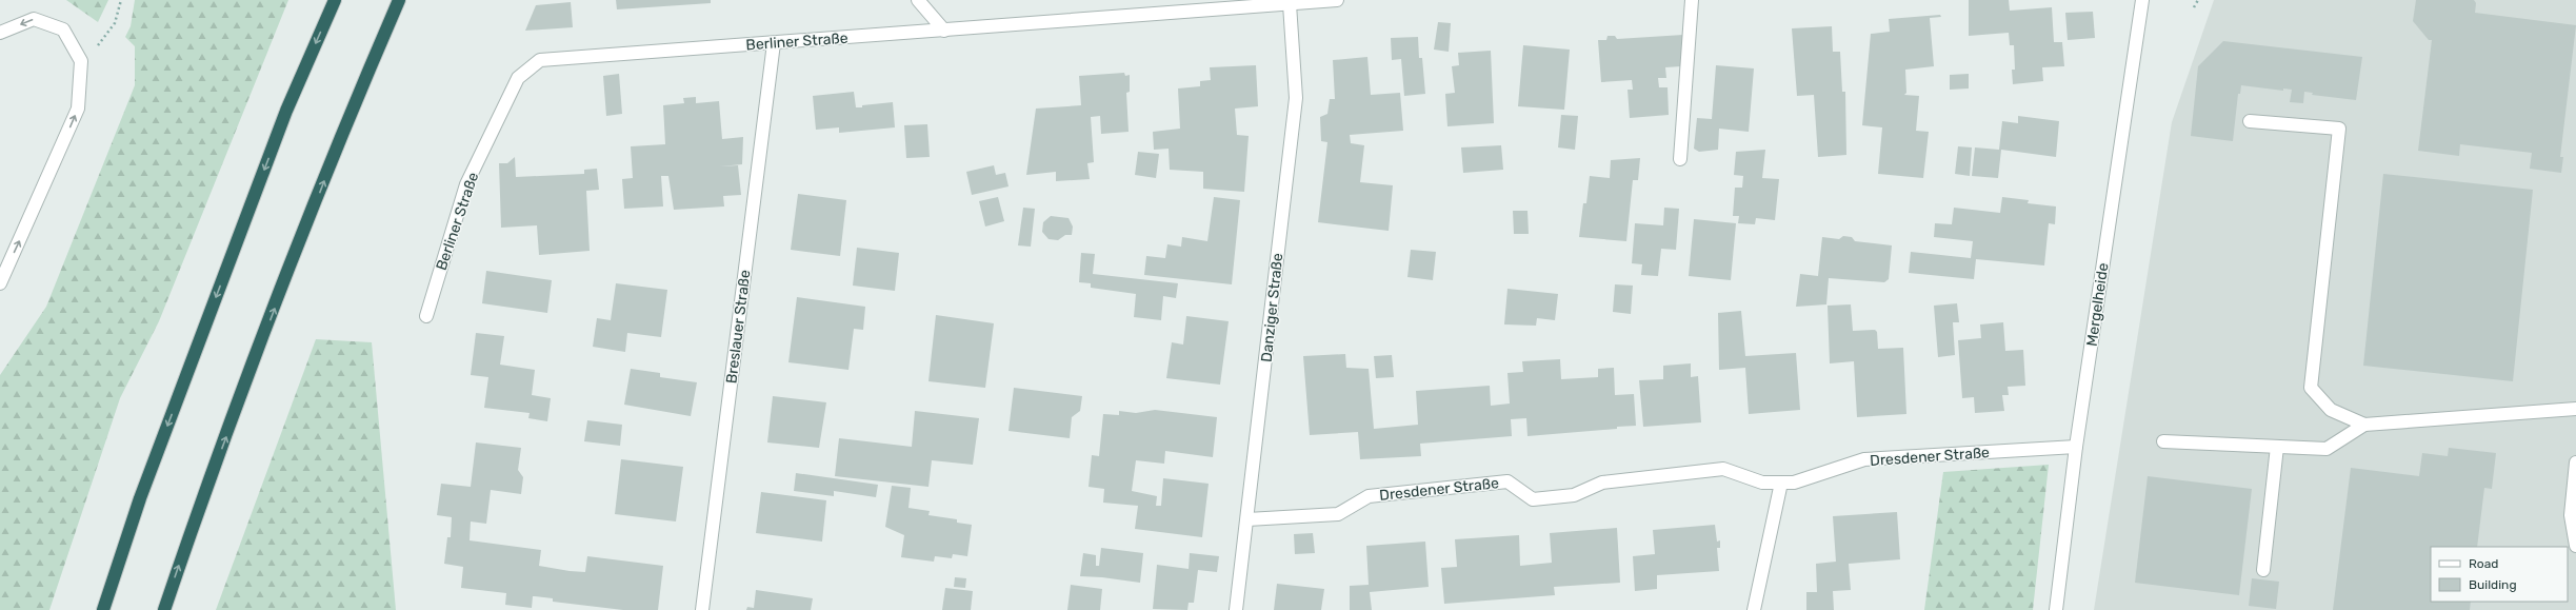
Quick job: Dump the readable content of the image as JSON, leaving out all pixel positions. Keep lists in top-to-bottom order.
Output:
{
  "streets": {
    "street": [
      "Berliner Straße",
      "Mergelheide",
      "Danziger Straße",
      "Breslauer Straße",
      "Dresdener Straße"
    ]
  },
  "crossings": [
    ["Berliner Straße", "Danziger Straße"],
    ["Berliner Straße", "Breslauer Straße"],
    ["Mergelheide", "Dresdener Straße"],
    ["Danziger Straße", "Dresdener Straße"]
  ],
  "legend": ["Road", "Building"]
}
